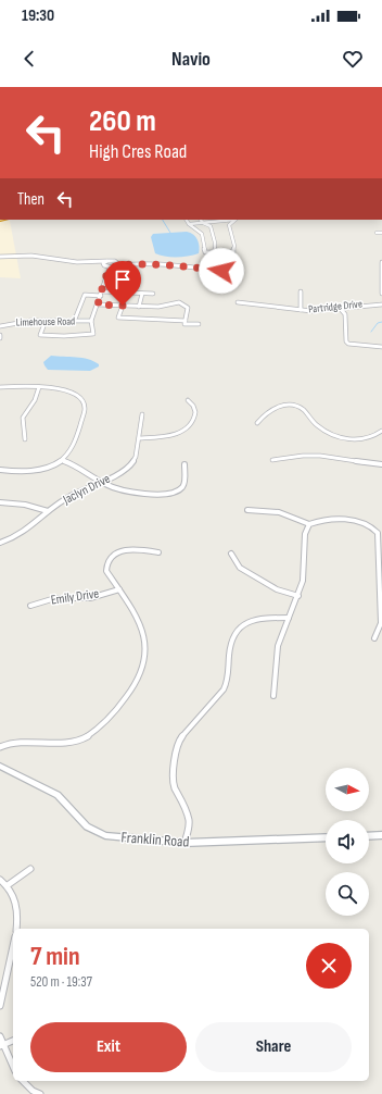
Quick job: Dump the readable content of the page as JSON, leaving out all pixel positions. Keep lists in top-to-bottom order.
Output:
{
  "streets": {
    "street": [
      "Partridge Drive",
      "Limehouse Road",
      "Jaclyn Drive",
      "Emily Drive",
      "Franklin Road"
    ]
  },
  "north": "right",
  "page": {
    "status": "19:30",
    "header": "Navio",
    "turn": ["260 m", "High Cres Road"],
    "then": "Then",
    "heading": ["7 min", "520 m · 19:37"],
    "buttons": ["Exit", "Share"]
  }
}
